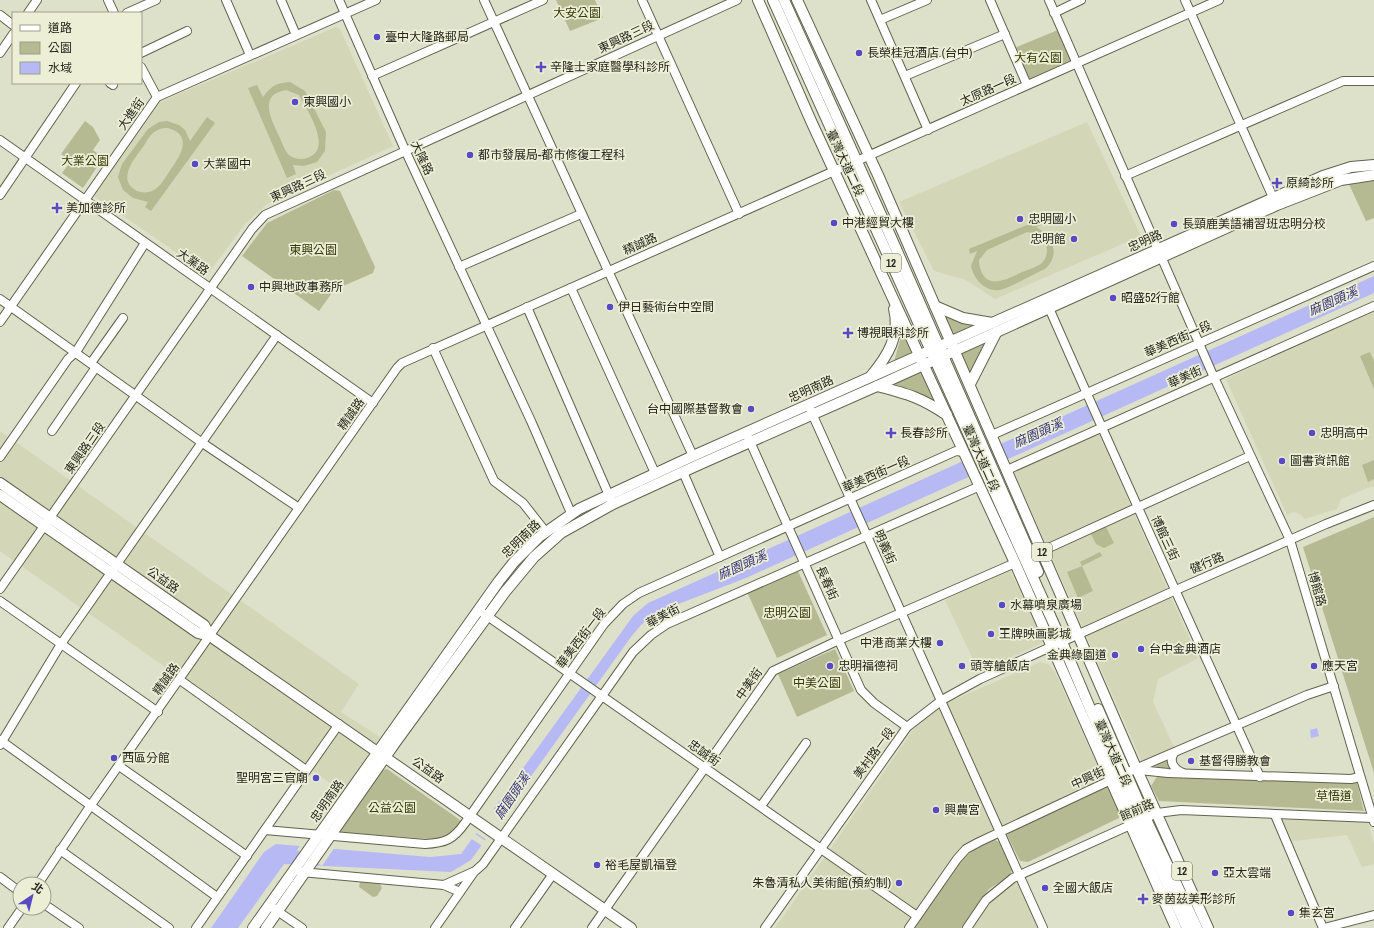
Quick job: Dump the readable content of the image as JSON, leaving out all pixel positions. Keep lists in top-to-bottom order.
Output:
{
  "streets": {
    "main road": [
      "臺灣大道二段",
      "忠明路",
      "12",
      "忠明南路",
      "公益路"
    ],
    "street": [
      "東興路三段",
      "太原路一段",
      "大進街",
      "大隆路",
      "精誠路",
      "大業路",
      "華美西街一段",
      "華美街",
      "博館三街",
      "明義街",
      "健行路",
      "長春街",
      "博館路",
      "中美街",
      "忠誠街",
      "美村路一段",
      "中興街",
      "館前路"
    ]
  },
  "crossings": [
    ["東興路三段", "大隆路"],
    ["東興路三段", "大業路"],
    ["東興路三段", "公益路"],
    ["太原路一段", "臺灣大道二段"],
    ["太原路一段", "精誠路"],
    ["大進街", "大隆路"],
    ["大進街", "大業路"],
    ["大隆路", "精誠路"],
    ["大隆路", "忠明南路"],
    ["臺灣大道二段", "忠明路"],
    ["臺灣大道二段", "精誠路"],
    ["臺灣大道二段", "華美西街一段"],
    ["臺灣大道二段", "華美街"],
    ["臺灣大道二段", "忠明南路"],
    ["臺灣大道二段", "健行路"],
    ["臺灣大道二段", "中美街"],
    ["臺灣大道二段", "美村路一段"],
    ["臺灣大道二段", "中興街"],
    ["臺灣大道二段", "館前路"],
    ["忠明路", "忠明南路"],
    ["忠明路", "博館三街"],
    ["精誠路", "大業路"],
    ["精誠路", "公益路"],
    ["華美西街一段", "忠明南路"],
    ["華美西街一段", "博館三街"],
    ["華美西街一段", "明義街"],
    ["華美西街一段", "公益路"],
    ["華美西街一段", "長春街"],
    ["華美西街一段", "博館路"],
    ["華美西街一段", "忠誠街"],
    ["華美街", "博館三街"],
    ["華美街", "明義街"],
    ["華美街", "公益路"],
    ["華美街", "長春街"],
    ["華美街", "博館路"],
    ["華美街", "忠誠街"],
    ["忠明南路", "明義街"],
    ["忠明南路", "公益路"],
    ["忠明南路", "長春街"],
    ["忠明南路", "忠誠街"],
    ["博館三街", "健行路"],
    ["博館三街", "中興街"],
    ["明義街", "中美街"],
    ["明義街", "美村路一段"],
    ["明義街", "中興街"],
    ["明義街", "館前路"],
    ["健行路", "博館路"],
    ["健行路", "美村路一段"],
    ["公益路", "中美街"],
    ["長春街", "中美街"],
    ["長春街", "美村路一段"],
    ["博館路", "中興街"],
    ["博館路", "館前路"],
    ["中美街", "忠誠街"],
    ["忠誠街", "美村路一段"],
    ["忠誠街", "中興街"]
  ],
  "water": ["麻園頭溪"],
  "parks": [
    "大安公園",
    "大有公園",
    "大業公園",
    "東興公園",
    "忠明公園",
    "中美公園",
    "草悟道",
    "公益公園"
  ],
  "places": {
    "other": [
      "臺中大隆路郵局",
      "長榮桂冠酒店 (台中)",
      "東興國小",
      "都市發展局-都市修復工程科",
      "大業國中",
      "忠明國小",
      "中港經貿大樓",
      "長頸鹿美語補習班忠明分校",
      "忠明館",
      "中興地政事務所",
      "昭盛52行館",
      "伊日藝術台中空間",
      "台中國際基督教會",
      "忠明高中",
      "圖書資訊館",
      "水幕噴泉廣場",
      "王牌映画影城",
      "中港商業大樓",
      "台中金典酒店",
      "金典綠園道",
      "忠明福德祠",
      "頭等艙飯店",
      "應天宮",
      "西區分館",
      "基督得勝教會",
      "聖明宮三官廟",
      "興農宮",
      "裕毛屋凱福登",
      "亞太雲端",
      "朱魯清私人美術館(預約制)",
      "全國大飯店",
      "集玄宮"
    ],
    "health": [
      "辛隆士家庭醫學科診所",
      "原綺診所",
      "美加德診所",
      "博視眼科診所",
      "長春診所",
      "麥茵茲美形診所"
    ]
  },
  "legend": ["道路", "公園", "水域"],
  "north": "top right"
}
